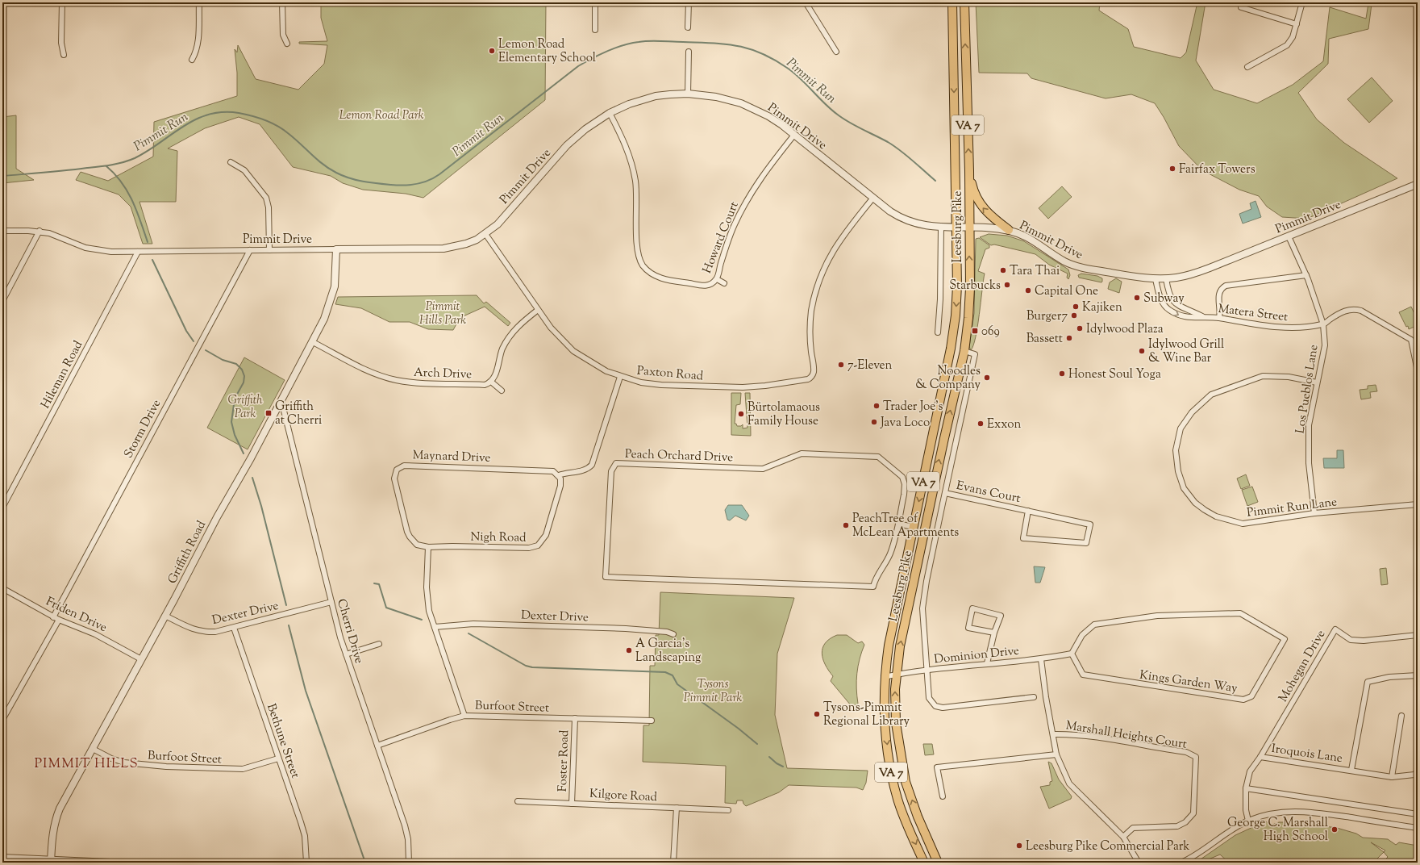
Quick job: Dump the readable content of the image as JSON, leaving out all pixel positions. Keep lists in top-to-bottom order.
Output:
{
  "streets": {
    "main road": ["VA 7", "Leesburg Pike"],
    "street": [
      "Pimmit Drive",
      "Howard Court",
      "Matera Street",
      "Arch Drive",
      "Paxton Road",
      "Hileman Road",
      "Los Pueblos Lane",
      "Storm Drive",
      "Peach Orchard Drive",
      "Maynard Drive",
      "Evans Court",
      "Pimmit Run Lane",
      "Nigh Road",
      "Griffith Road",
      "Dexter Drive",
      "Friden Drive",
      "Cherri Drive",
      "Dominion Drive",
      "Mohegan Drive",
      "Kings Garden Way",
      "Burfoot Street",
      "Marshall Heights Court",
      "Bethune Street",
      "Iroquois Lane",
      "Foster Road",
      "Kilgore Road"
    ]
  },
  "crossings": [
    ["Pimmit Drive", "Leesburg Pike"],
    ["Pimmit Drive", "Howard Court"],
    ["Pimmit Drive", "Matera Street"],
    ["Pimmit Drive", "Paxton Road"],
    ["Pimmit Drive", "Hileman Road"],
    ["Pimmit Drive", "Los Pueblos Lane"],
    ["Pimmit Drive", "Storm Drive"],
    ["Pimmit Drive", "Griffith Road"],
    ["Leesburg Pike", "Dominion Drive"],
    ["Matera Street", "Los Pueblos Lane"],
    ["Arch Drive", "Griffith Road"],
    ["Los Pueblos Lane", "Pimmit Run Lane"],
    ["Storm Drive", "Friden Drive"],
    ["Maynard Drive", "Nigh Road"],
    ["Griffith Road", "Dexter Drive"],
    ["Griffith Road", "Friden Drive"],
    ["Griffith Road", "Cherri Drive"],
    ["Griffith Road", "Burfoot Street"],
    ["Dexter Drive", "Cherri Drive"],
    ["Dexter Drive", "Bethune Street"],
    ["Cherri Drive", "Burfoot Street"],
    ["Dominion Drive", "Kings Garden Way"],
    ["Mohegan Drive", "Iroquois Lane"],
    ["Burfoot Street", "Bethune Street"],
    ["Burfoot Street", "Foster Road"],
    ["Foster Road", "Kilgore Road"]
  ],
  "districts": ["PIMMIT HILLS"],
  "water": ["Pimmit Run"],
  "parks": [
    "Lemon Road Park",
    "Pimmit Hills Park",
    "Griffith Park",
    "Tysons Pimmit Park"
  ],
  "places": {
    "other": [
      "Lemon Road Elementary School",
      "Fairfax Towers",
      "Tara Thai",
      "Starbucks",
      "Capital One",
      "Subway",
      "Kajiken",
      "Burger7",
      "Idylwood Plaza",
      "Bassett",
      "Idylwood Grill & Wine Bar",
      "7-Eleven",
      "Honest Soul Yoga",
      "Noodles & Company",
      "Trader Joe's",
      "Bürtolamaous Family House",
      "Java Loco",
      "Exxon",
      "PeachTree of McLean Apartments",
      "A Garcia's Landscaping",
      "Tysons-Pimmit Regional Library",
      "George C. Marshall High School",
      "Leesburg Pike Commercial Park"
    ],
    "transit": ["069", "Griffith at Cherri"]
  }
}
